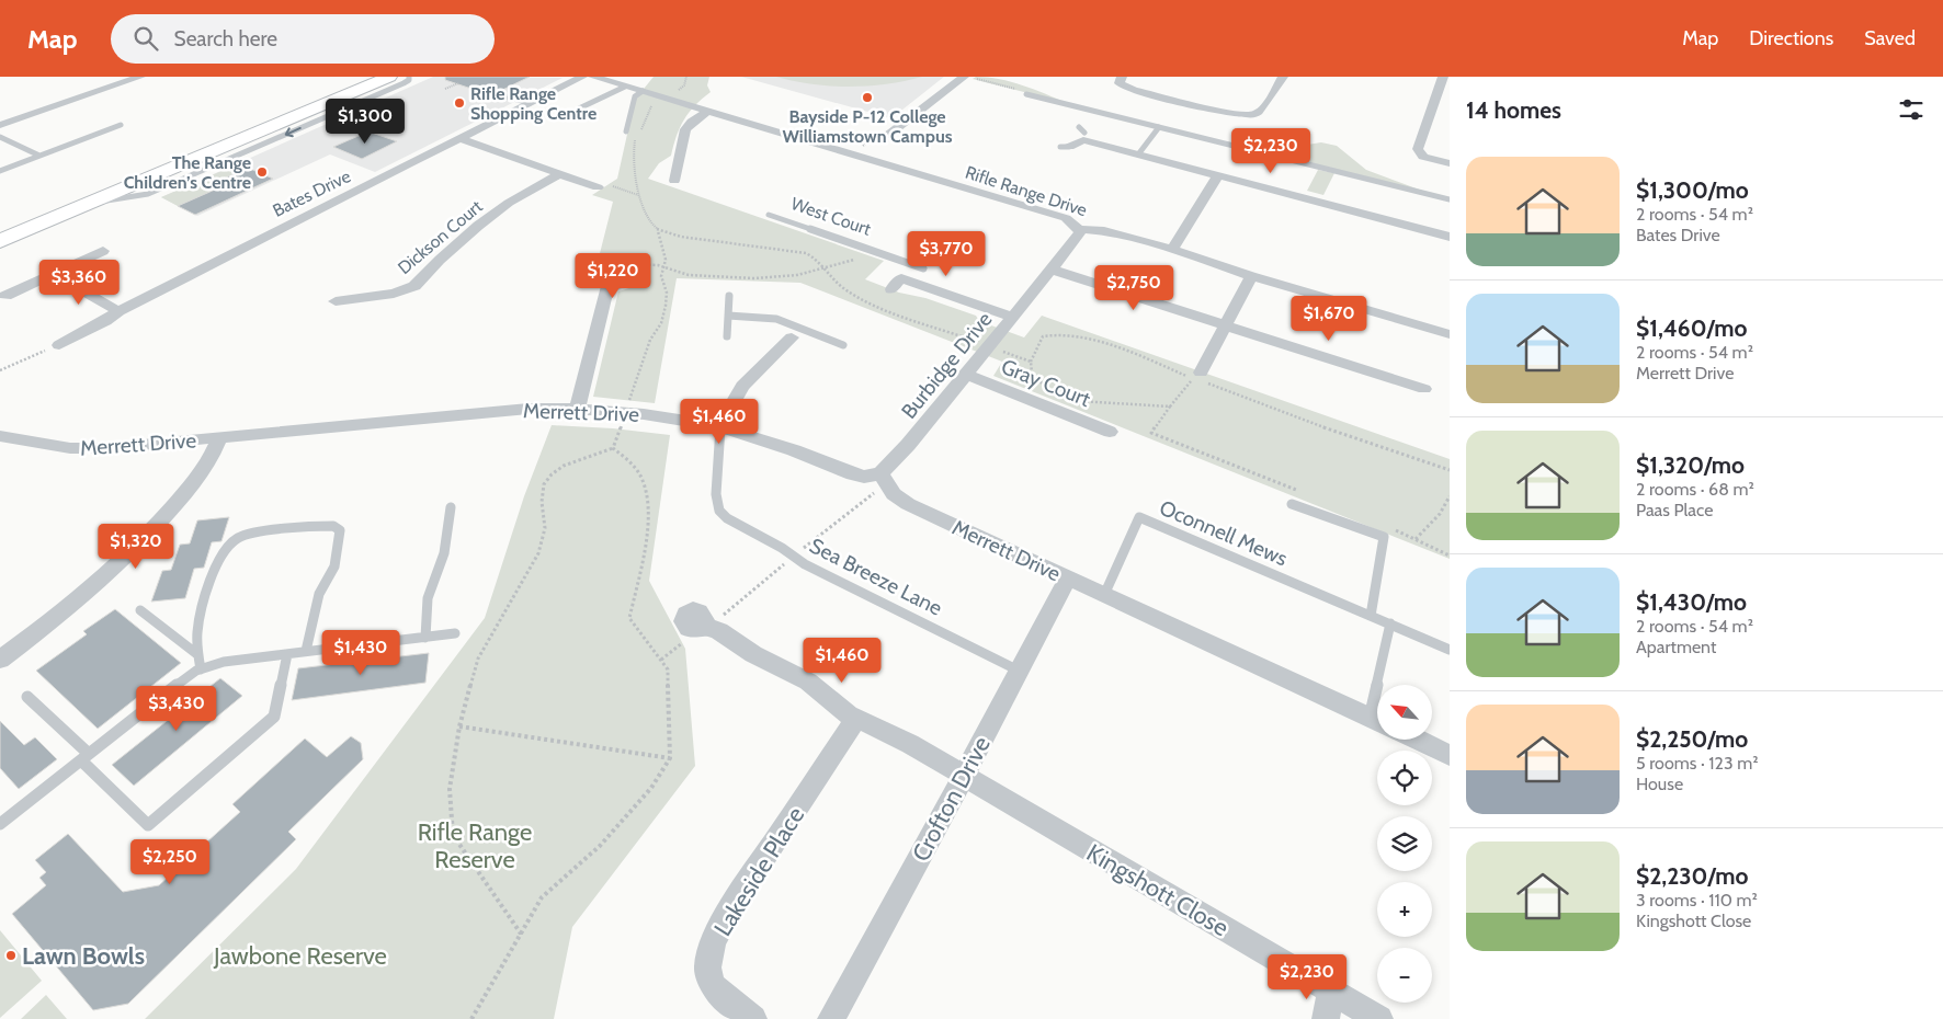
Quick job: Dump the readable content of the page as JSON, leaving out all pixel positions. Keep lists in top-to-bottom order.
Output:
{
  "streets": {
    "street": [
      "Rifle Range Drive",
      "Bates Drive",
      "Dickson Court",
      "Burbidge Drive",
      "Gray Court",
      "Merrett Drive",
      "Crofton Drive",
      "Lakeside Place",
      "Kingshott Close"
    ],
    "lane": ["West Court", "Oconnell Mews", "Sea Breeze Lane"]
  },
  "crossings": [
    ["Rifle Range Drive", "Burbidge Drive"],
    ["Burbidge Drive", "Gray Court"],
    ["Burbidge Drive", "Merrett Drive"],
    ["Merrett Drive", "Oconnell Mews"],
    ["Merrett Drive", "Sea Breeze Lane"],
    ["Merrett Drive", "Crofton Drive"],
    ["Sea Breeze Lane", "Crofton Drive"],
    ["Crofton Drive", "Kingshott Close"],
    ["Lakeside Place", "Kingshott Close"]
  ],
  "parks": ["Rifle Range Reserve", "Jawbone Reserve"],
  "places": [
    "Bayside P-12 College Williamstown Campus",
    "Rifle Range Shopping Centre",
    "The Range Children’s Centre",
    "Lawn Bowls"
  ],
  "north": "top left",
  "page": {
    "header": "Map",
    "search": "Search here",
    "nav": ["Map", "Directions", "Saved"],
    "heading": "14 homes",
    "price": [
      "$1,300",
      "$2,230",
      "$3,770",
      "$1,220",
      "$3,360",
      "$2,750",
      "$1,670",
      "$1,460",
      "$1,320",
      "$1,430",
      "$1,460",
      "$3,430",
      "$2,250",
      "$2,230"
    ],
    "list": [
      {
        "name": "$1,300/mo",
        "note": "2 rooms · 54 m² · Bates Drive"
      },
      {
        "name": "$1,460/mo",
        "note": "2 rooms · 54 m² · Merrett Drive"
      },
      {
        "name": "$1,320/mo",
        "note": "2 rooms · 68 m² · Paas Place"
      },
      {
        "name": "$1,430/mo",
        "note": "2 rooms · 54 m² · Apartment"
      },
      {
        "name": "$2,250/mo",
        "note": "5 rooms · 123 m² · House"
      },
      {
        "name": "$2,230/mo",
        "note": "3 rooms · 110 m² · Kingshott Close"
      }
    ],
    "map_buttons": ["+", "−"]
  }
}
